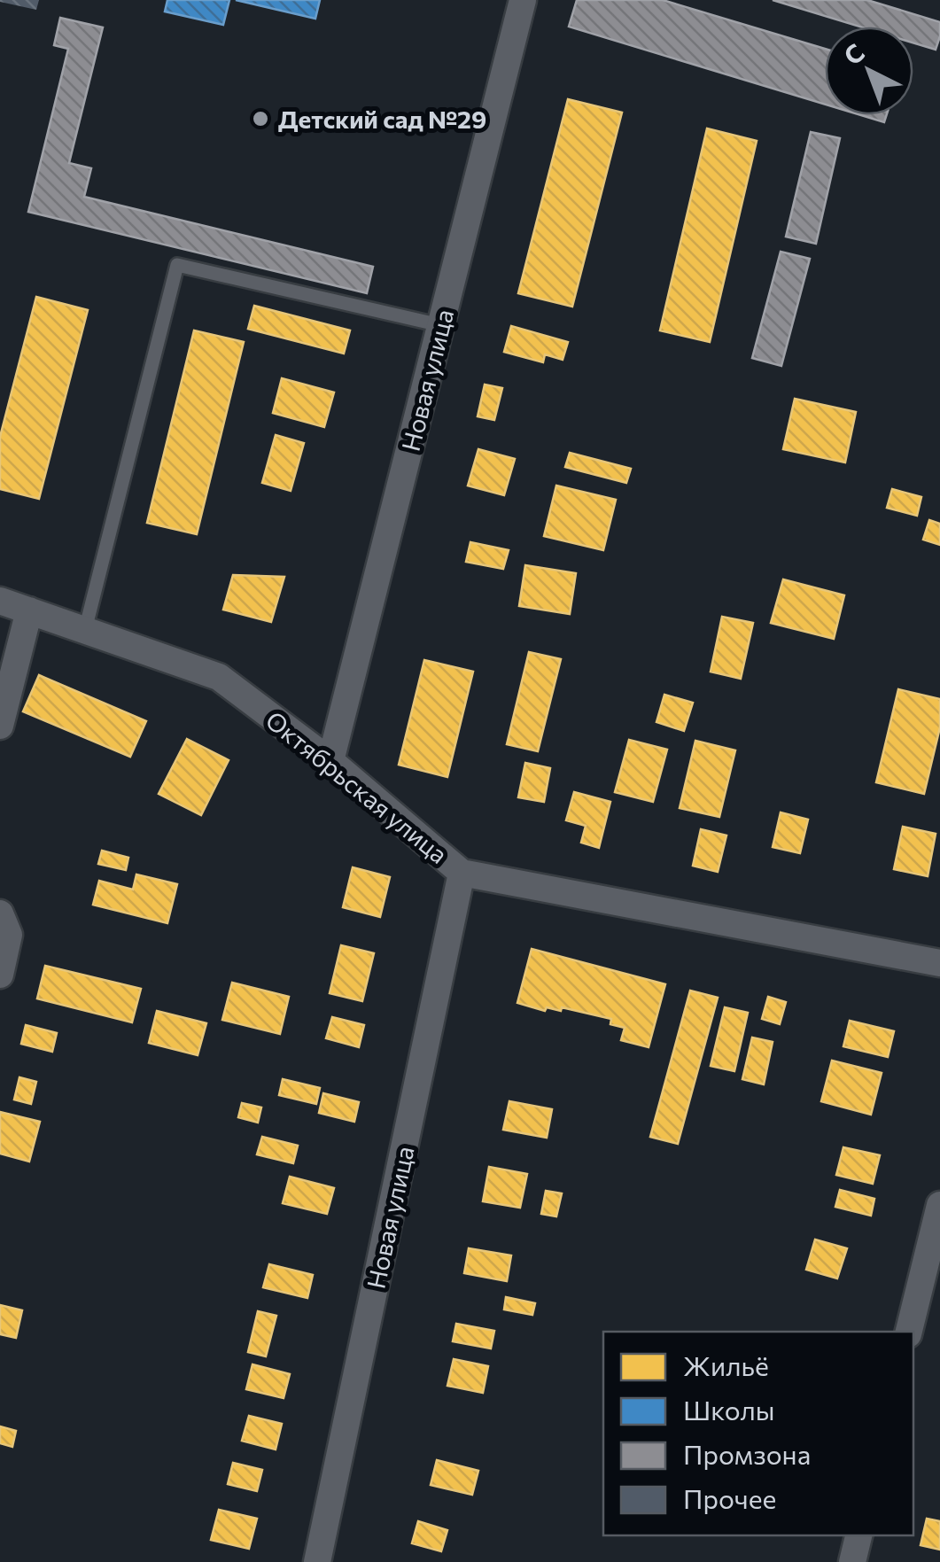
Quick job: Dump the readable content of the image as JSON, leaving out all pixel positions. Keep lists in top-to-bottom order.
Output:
{
  "streets": {
    "street": ["Новая улица", "Октябрьская улица"]
  },
  "crossings": [
    ["Новая улица", "Октябрьская улица"]
  ],
  "places": ["Детский сад №29"],
  "legend": [
    "Жильё",
    "Школы",
    "Промзона",
    "Прочее"
  ],
  "north": "top left"
}
